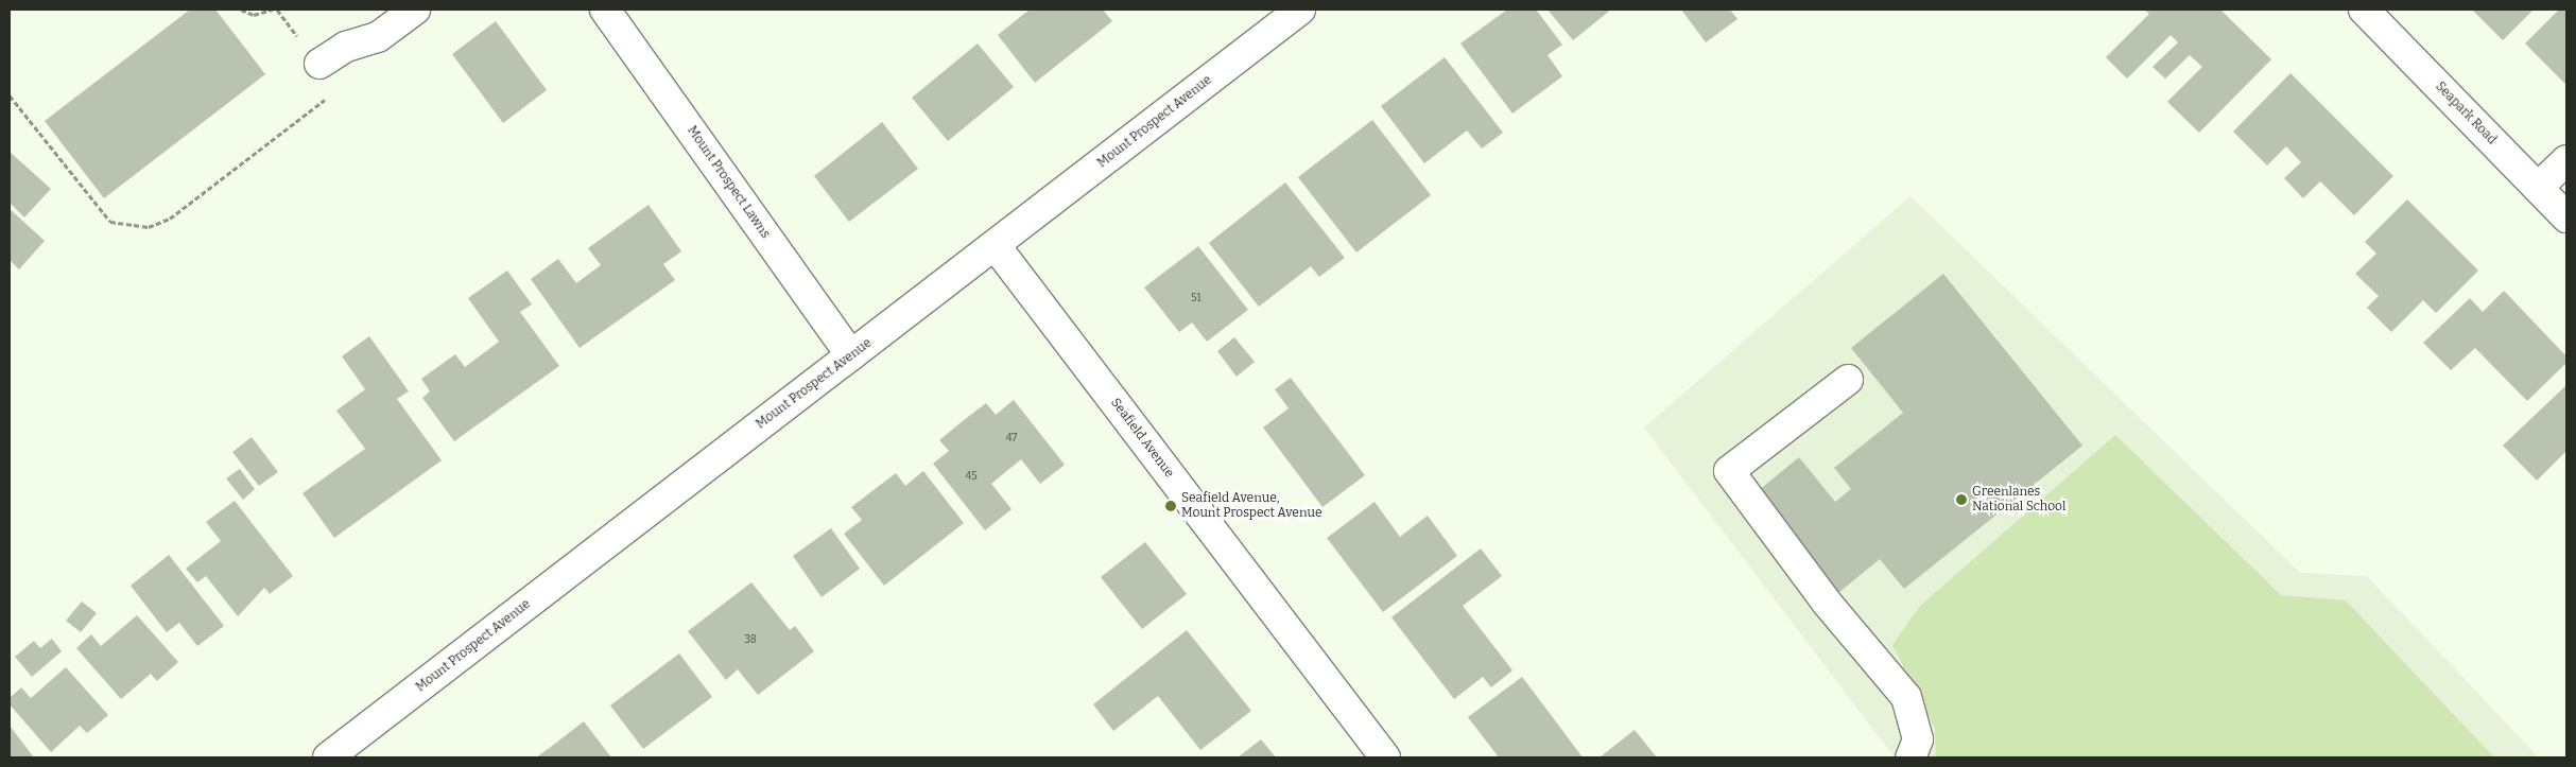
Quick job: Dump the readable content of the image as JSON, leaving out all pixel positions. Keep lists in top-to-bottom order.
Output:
{
  "streets": {
    "street": [
      "Seapark Road",
      "Mount Prospect Avenue",
      "Mount Prospect Lawns",
      "Seafield Avenue"
    ]
  },
  "crossings": [
    ["Mount Prospect Avenue", "Mount Prospect Lawns"],
    ["Mount Prospect Avenue", "Seafield Avenue"]
  ],
  "places": ["Greenlanes National School", "Seafield Avenue, Mount Prospect Avenue"],
  "house_numbers": [
    "51",
    "47",
    "45",
    "38"
  ]
}
